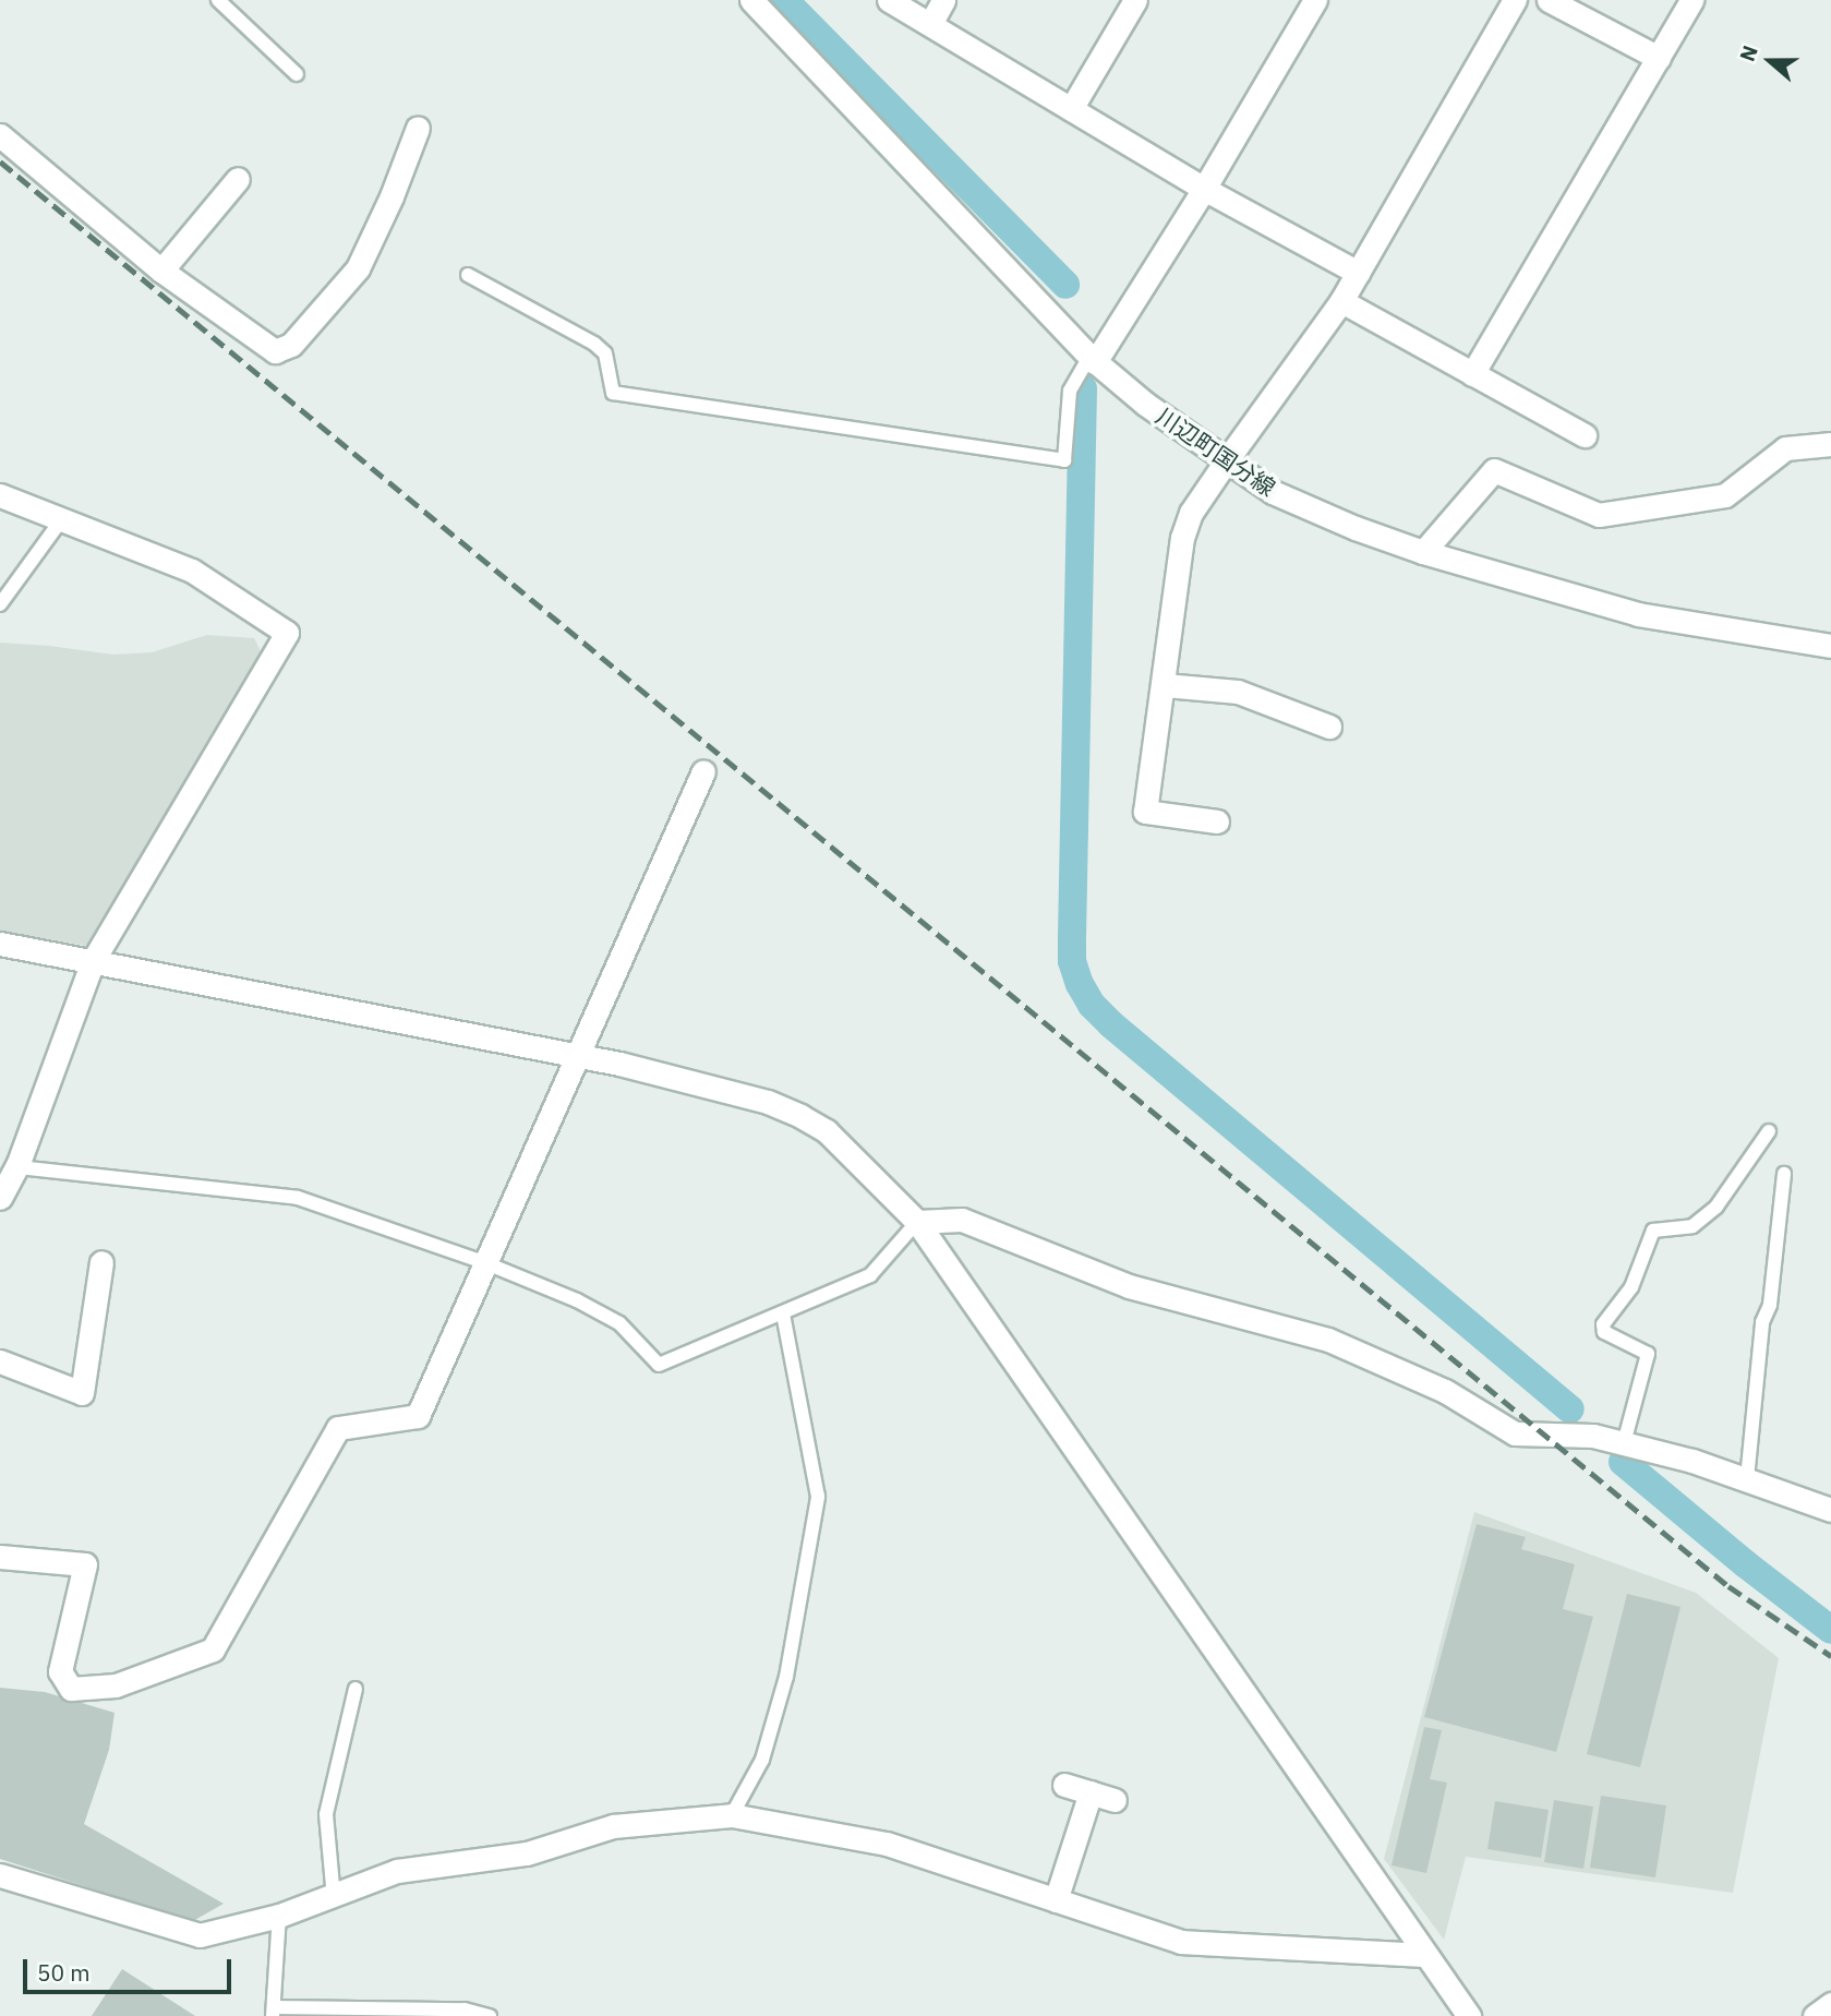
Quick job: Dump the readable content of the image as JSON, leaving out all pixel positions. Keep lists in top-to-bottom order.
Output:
{
  "streets": {
    "street": ["川辺町国分線"]
  },
  "scale_bar": "50 m",
  "north": "left"
}
